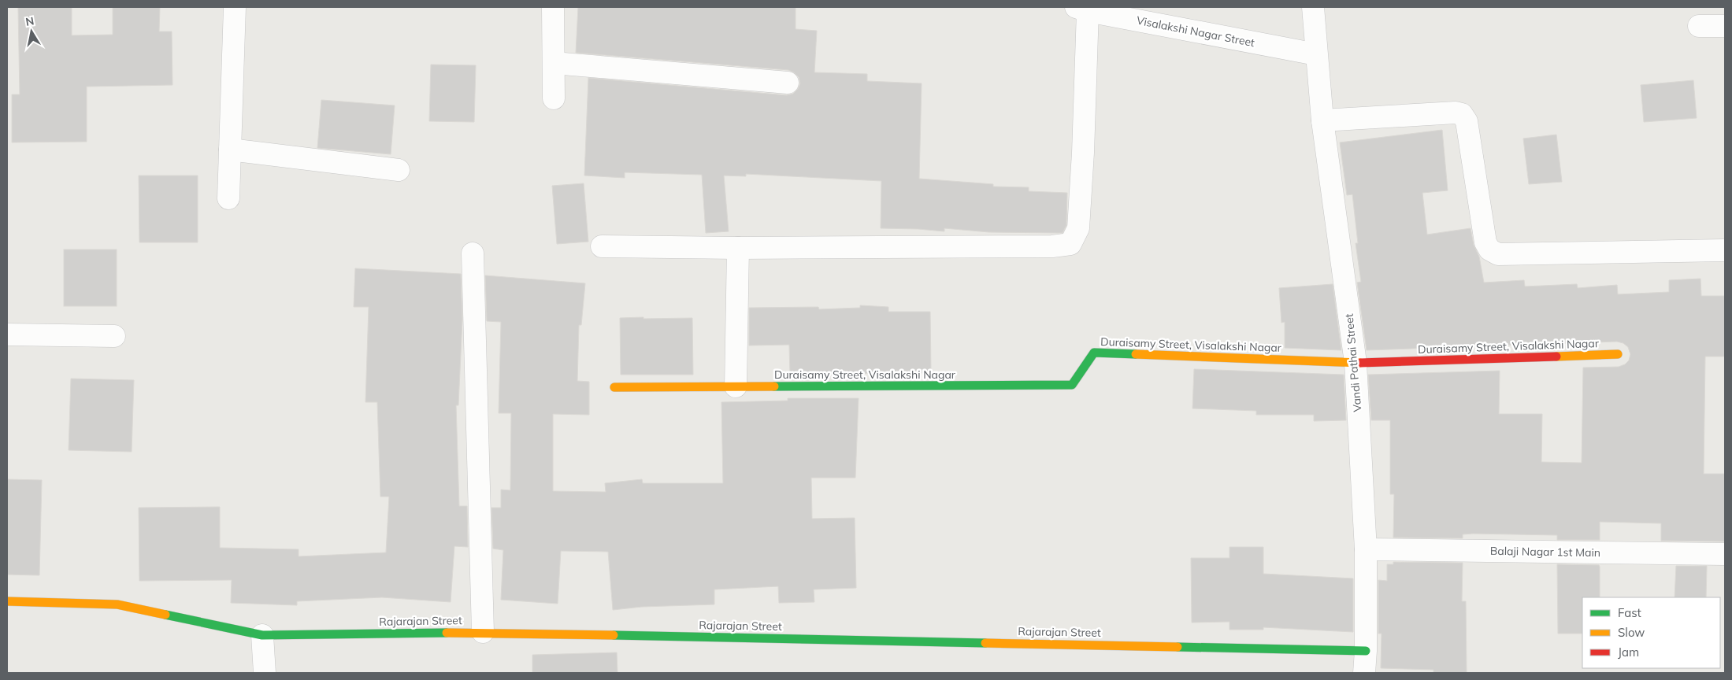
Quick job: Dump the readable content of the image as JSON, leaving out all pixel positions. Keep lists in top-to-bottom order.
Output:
{
  "streets": {
    "street": [
      "Visalakshi Nagar Street",
      "Duraisamy Street, Visalakshi Nagar",
      "Vandi Pathai Street",
      "Balaji Nagar 1st Main",
      "Rajarajan Street"
    ]
  },
  "crossings": [
    ["Visalakshi Nagar Street", "Vandi Pathai Street"],
    ["Duraisamy Street, Visalakshi Nagar", "Vandi Pathai Street"],
    ["Vandi Pathai Street", "Balaji Nagar 1st Main"],
    ["Vandi Pathai Street", "Rajarajan Street"]
  ],
  "legend": ["Fast", "Slow", "Jam"],
  "north": "top"
}
